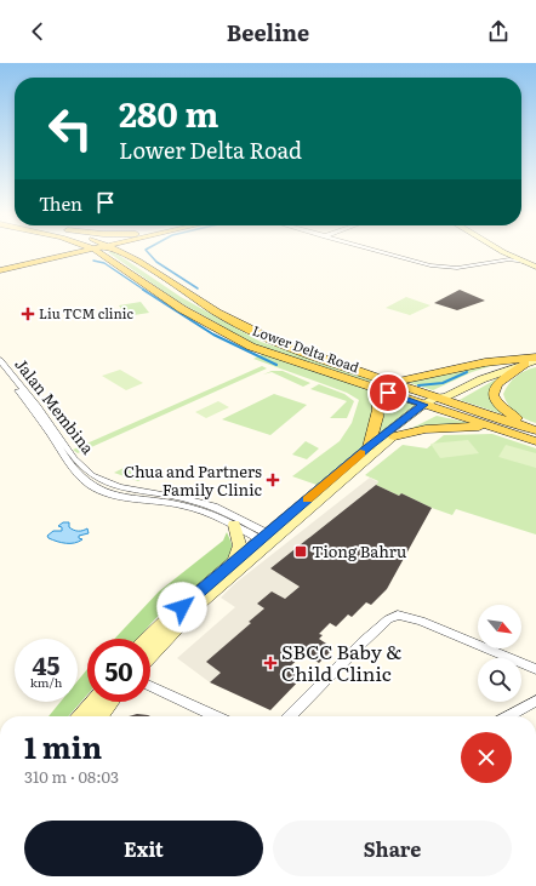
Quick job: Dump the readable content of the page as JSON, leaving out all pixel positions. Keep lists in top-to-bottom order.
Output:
{
  "streets": {
    "main road": ["Lower Delta Road"],
    "street": ["Jalan Membina"]
  },
  "places": {
    "health": ["Liu TCM clinic", "Chua and Partners Family Clinic", "SBCC Baby & Child Clinic"],
    "transit": ["Tiong Bahru"]
  },
  "north": "bottom right",
  "page": {
    "header": "Beeline",
    "turn": ["280 m", "Lower Delta Road"],
    "then": "Then",
    "speed": "45 km/h",
    "limit": "50",
    "heading": ["1 min", "310 m · 08:03"],
    "buttons": ["Exit", "Share"]
  }
}
